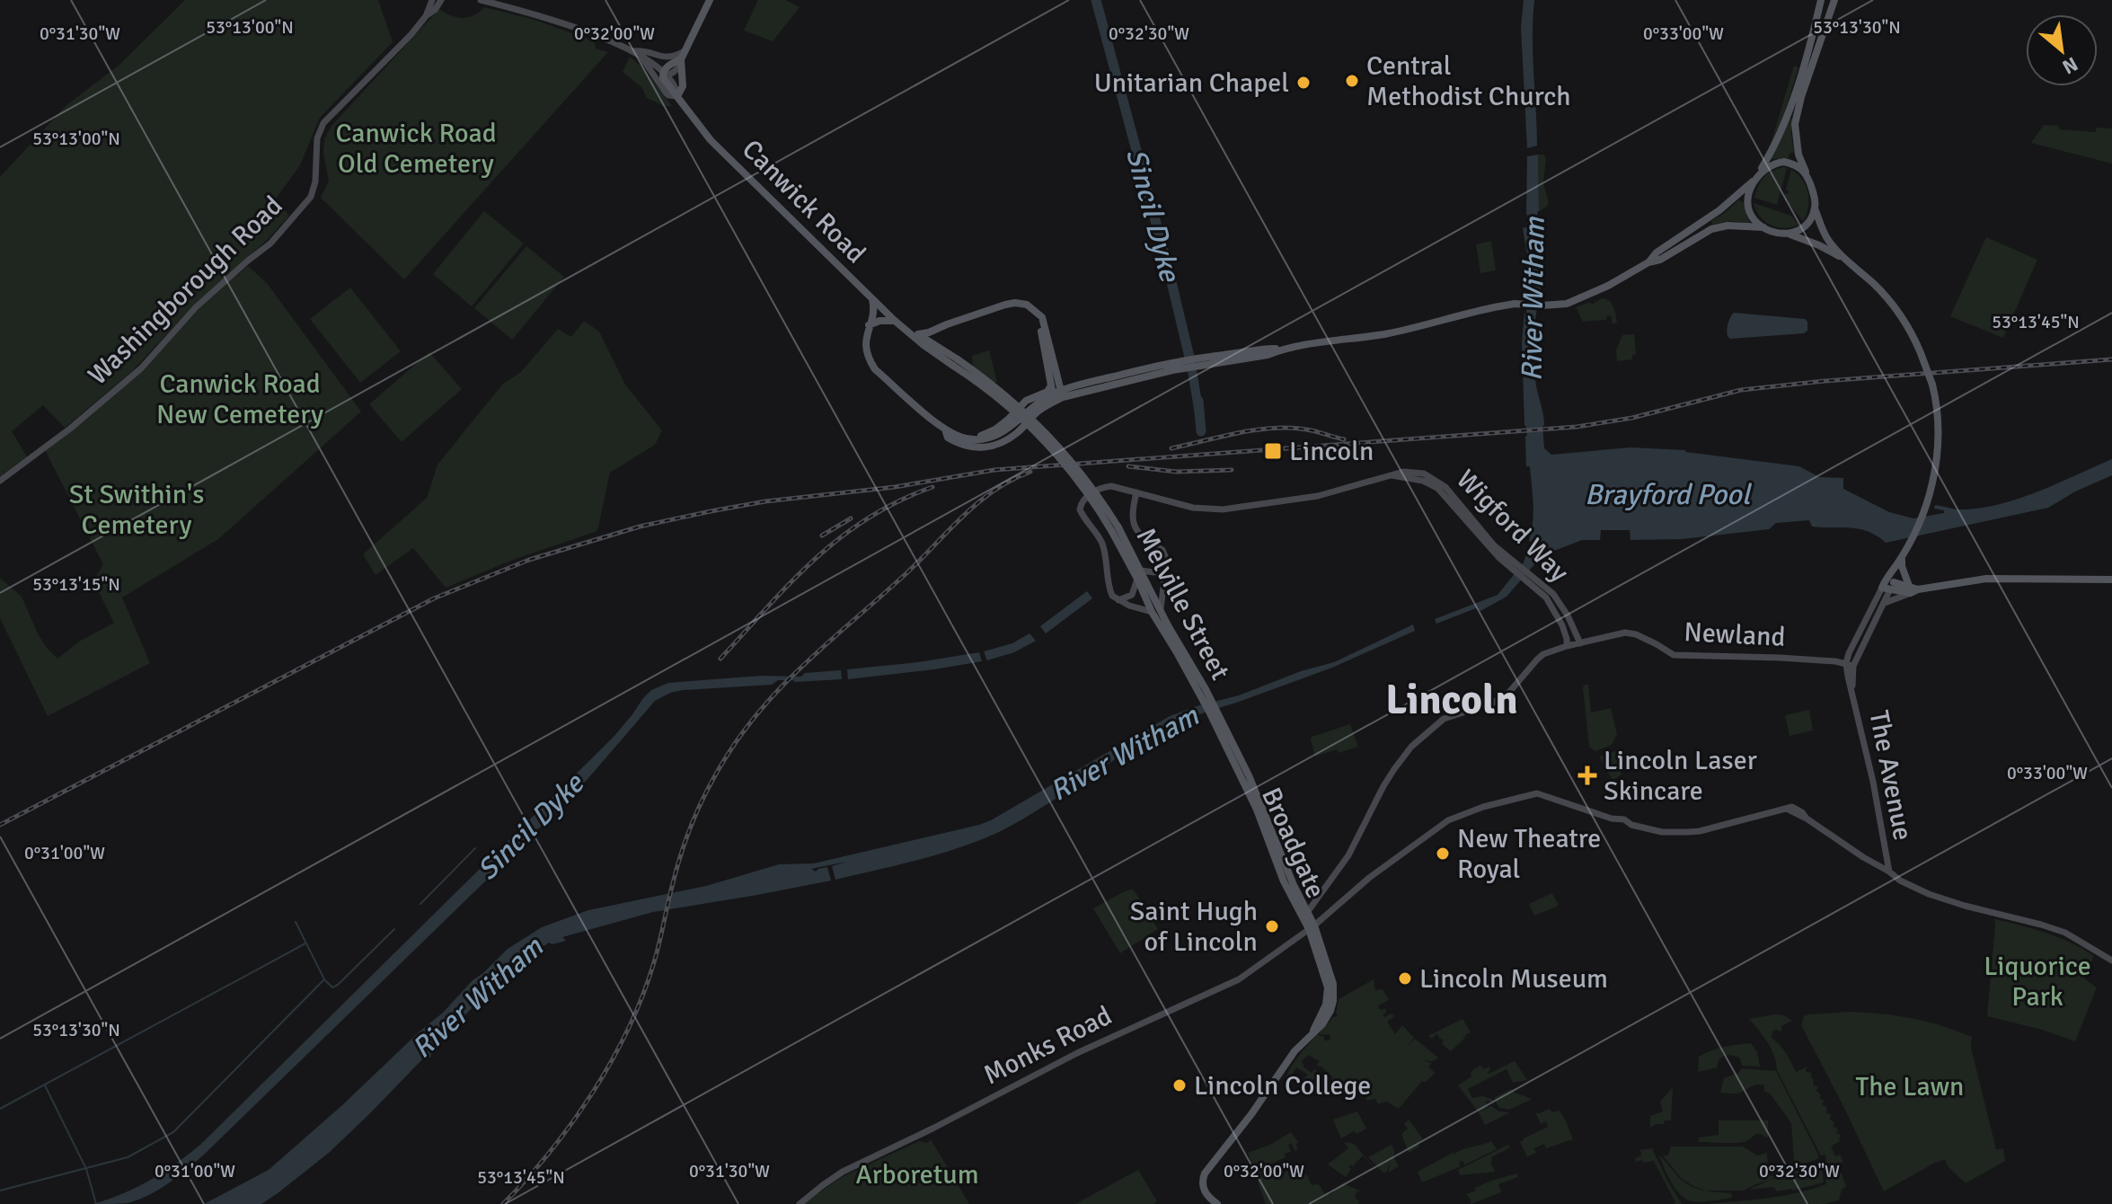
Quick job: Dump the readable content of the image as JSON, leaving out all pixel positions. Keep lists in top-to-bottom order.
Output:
{
  "streets": {
    "main road": [
      "Canwick Road",
      "Washingborough Road",
      "Wigford Way",
      "Melville Street",
      "Newland",
      "The Avenue",
      "Broadgate",
      "Monks Road"
    ]
  },
  "crossings": [
    ["Wigford Way", "Newland"],
    ["Melville Street", "Broadgate"],
    ["Newland", "The Avenue"],
    ["Newland", "Broadgate"],
    ["The Avenue", "Monks Road"],
    ["Broadgate", "Monks Road"]
  ],
  "districts": ["Lincoln"],
  "water": ["Sincil Dyke", "River Witham", "Brayford Pool"],
  "parks": [
    "Canwick Road Old Cemetery",
    "Canwick Road New Cemetery",
    "St Swithin's Cemetery",
    "Liquorice Park",
    "The Lawn",
    "Arboretum"
  ],
  "places": {
    "other": [
      "Central Methodist Church",
      "Unitarian Chapel",
      "New Theatre Royal",
      "Saint Hugh of Lincoln",
      "Lincoln Museum",
      "Lincoln College"
    ],
    "transit": ["Lincoln"],
    "health": ["Lincoln Laser Skincare"]
  },
  "north": "bottom right",
  "coordinates": [
    "53°13'00\"N",
    "53°13'30\"N",
    "0°31'30\"W",
    "0°32'00\"W",
    "0°32'30\"W",
    "0°33'00\"W",
    "53°13'45\"N",
    "53°13'15\"N",
    "0°31'00\"W"
  ]
}
